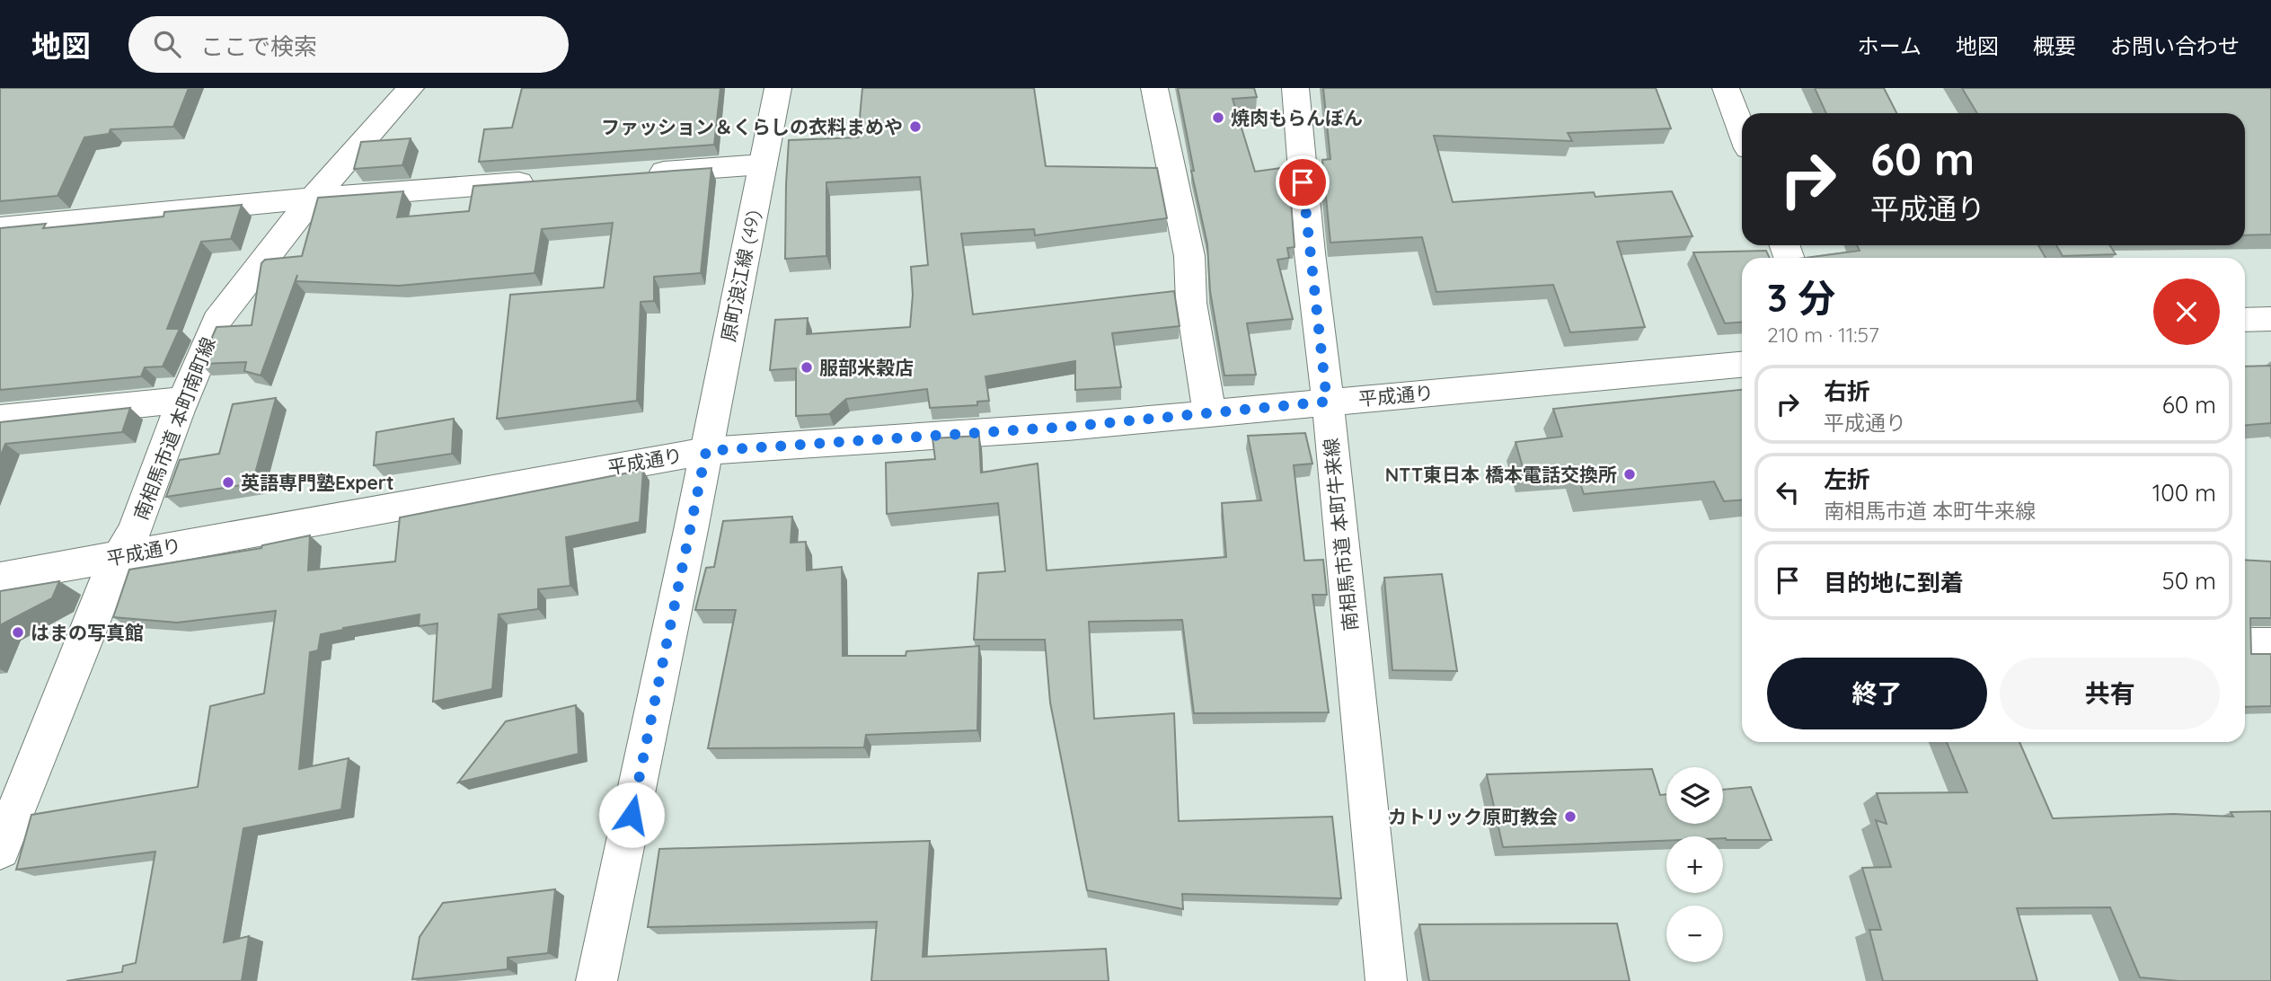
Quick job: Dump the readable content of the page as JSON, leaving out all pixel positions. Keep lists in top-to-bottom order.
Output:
{
  "streets": {
    "street": [
      "原町浪江線 (49)",
      "平成通り",
      "南相馬市道 本町南町線",
      "南相馬市道 本町牛来線"
    ]
  },
  "crossings": [
    ["原町浪江線 (49)", "平成通り"],
    ["平成通り", "南相馬市道 本町南町線"],
    ["平成通り", "南相馬市道 本町牛来線"]
  ],
  "places": [
    "焼肉もらんぼん",
    "ファッション＆くらしの衣料まめや",
    "服部米穀店",
    "NTT東日本 橋本電話交換所",
    "英語専門塾Expert",
    "はまの写真館",
    "カトリック原町教会"
  ],
  "page": {
    "header": "地図",
    "search": "ここで検索",
    "nav": [
      "ホーム",
      "地図",
      "概要",
      "お問い合わせ"
    ],
    "turn": ["60 m", "平成通り"],
    "heading": ["3 分", "210 m · 11:57"],
    "list": [
      {
        "name": "右折",
        "note": "平成通り",
        "value": "60 m"
      },
      {
        "name": "左折",
        "note": "南相馬市道 本町牛来線",
        "value": "100 m"
      },
      {
        "name": "目的地に到着",
        "value": "50 m"
      }
    ],
    "buttons": ["終了", "共有"],
    "map_buttons": ["+", "−"]
  }
}
